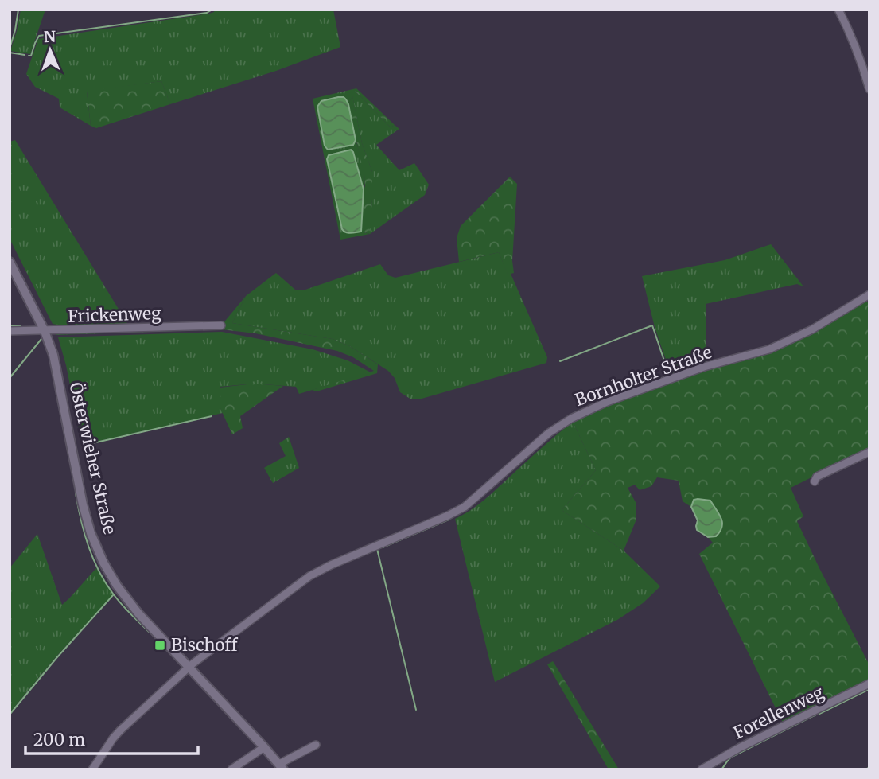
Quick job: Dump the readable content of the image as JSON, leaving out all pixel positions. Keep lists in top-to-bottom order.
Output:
{
  "streets": {
    "street": [
      "Frickenweg",
      "Bornholter Straße",
      "Österwieher Straße",
      "Forellenweg"
    ]
  },
  "crossings": [
    ["Frickenweg", "Österwieher Straße"],
    ["Bornholter Straße", "Österwieher Straße"]
  ],
  "places": {
    "transit": ["Bischoff"]
  },
  "scale_bar": "200 m",
  "north": "top"
}
